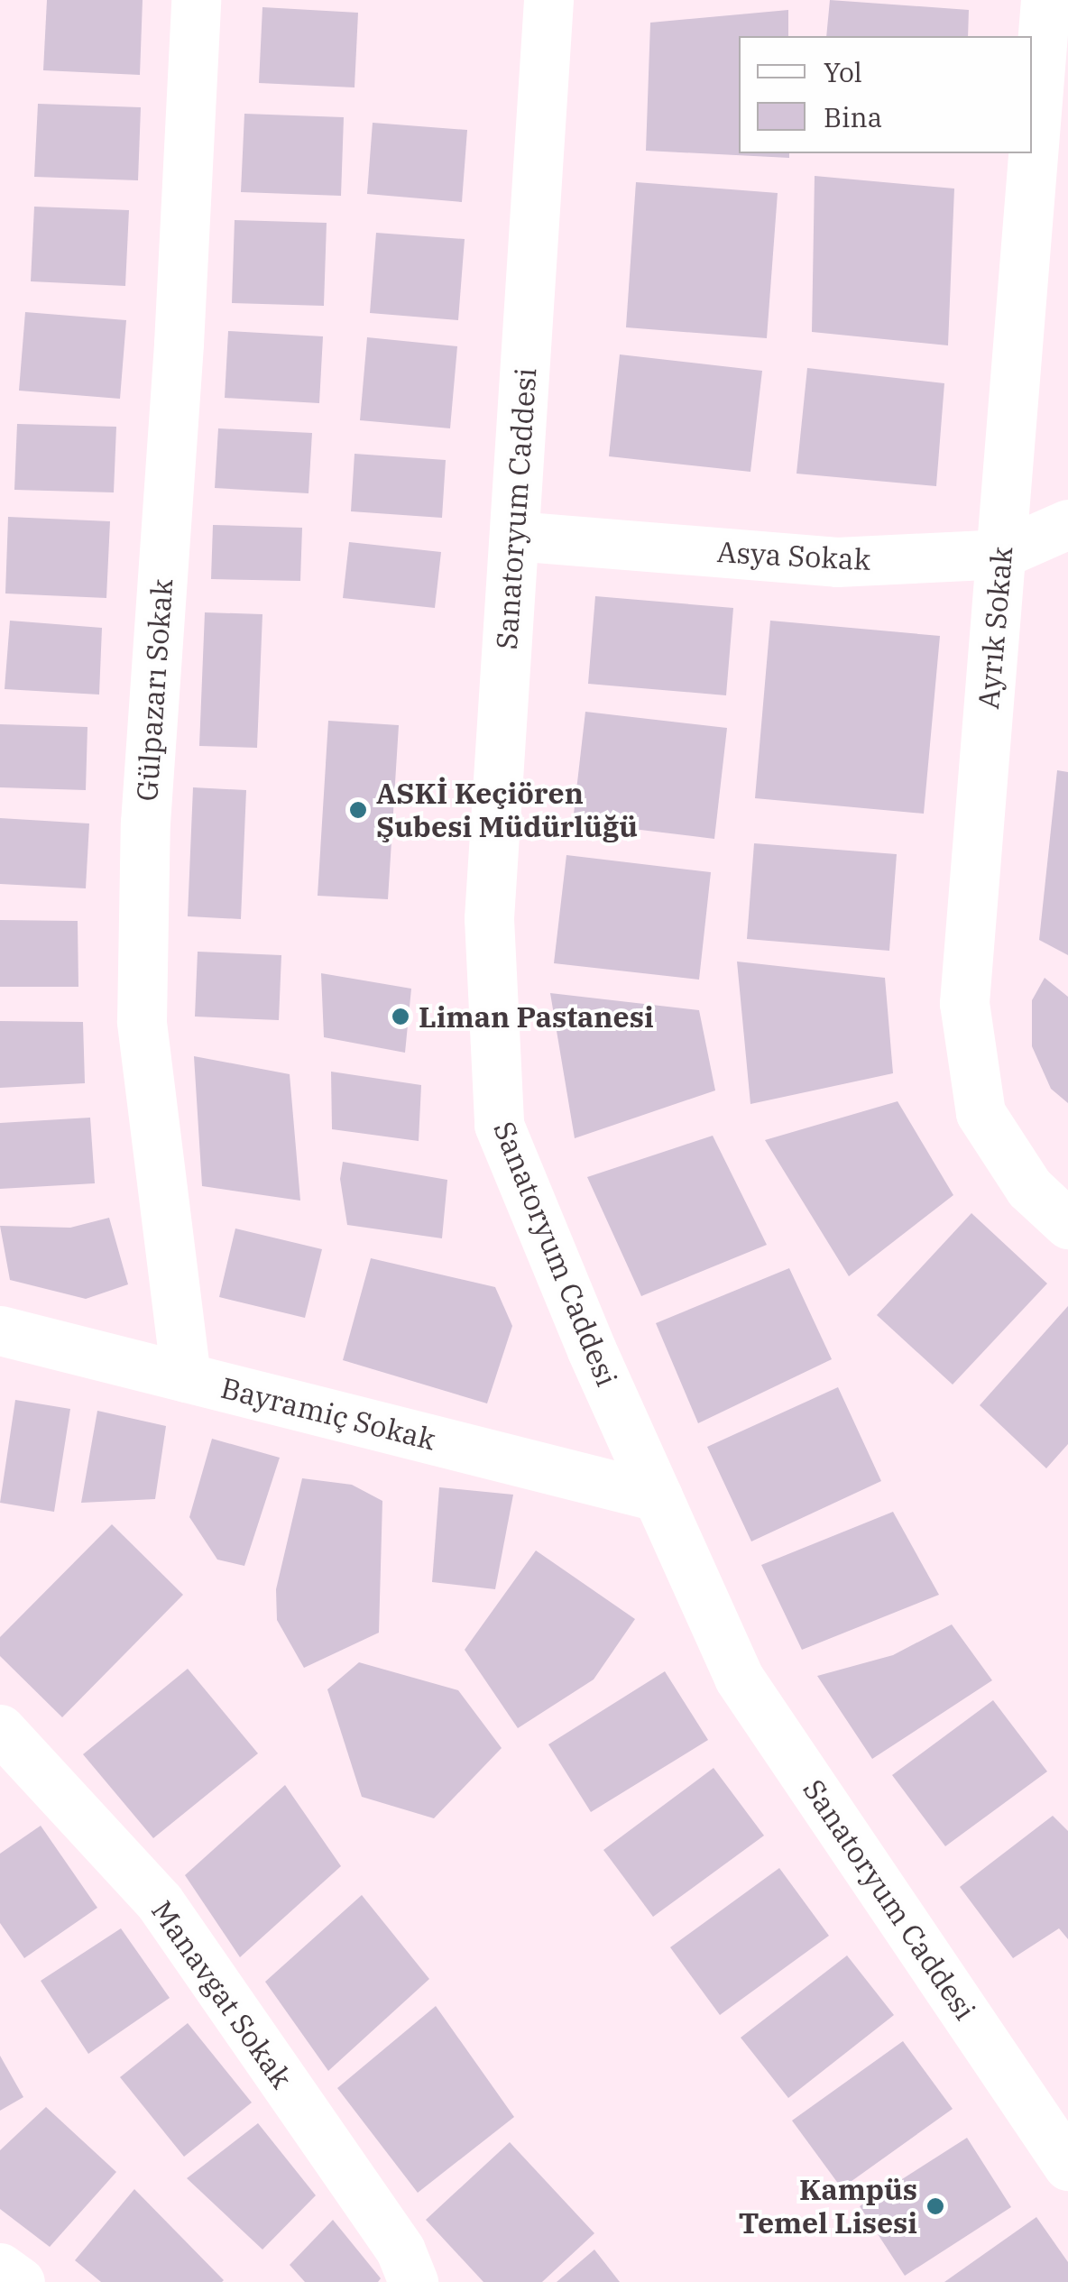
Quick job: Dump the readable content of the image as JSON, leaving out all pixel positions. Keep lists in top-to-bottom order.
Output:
{
  "streets": {
    "street": [
      "Sanatoryum Caddesi",
      "Asya Sokak",
      "Ayrık Sokak",
      "Gülpazarı Sokak",
      "Bayramiç Sokak",
      "Manavgat Sokak"
    ]
  },
  "crossings": [
    ["Sanatoryum Caddesi", "Asya Sokak"],
    ["Sanatoryum Caddesi", "Bayramiç Sokak"],
    ["Asya Sokak", "Ayrık Sokak"],
    ["Gülpazarı Sokak", "Bayramiç Sokak"]
  ],
  "places": ["ASKİ Keçiören Şubesi Müdürlüğü", "Liman Pastanesi", "Kampüs Temel Lisesi"],
  "legend": ["Yol", "Bina"]
}
